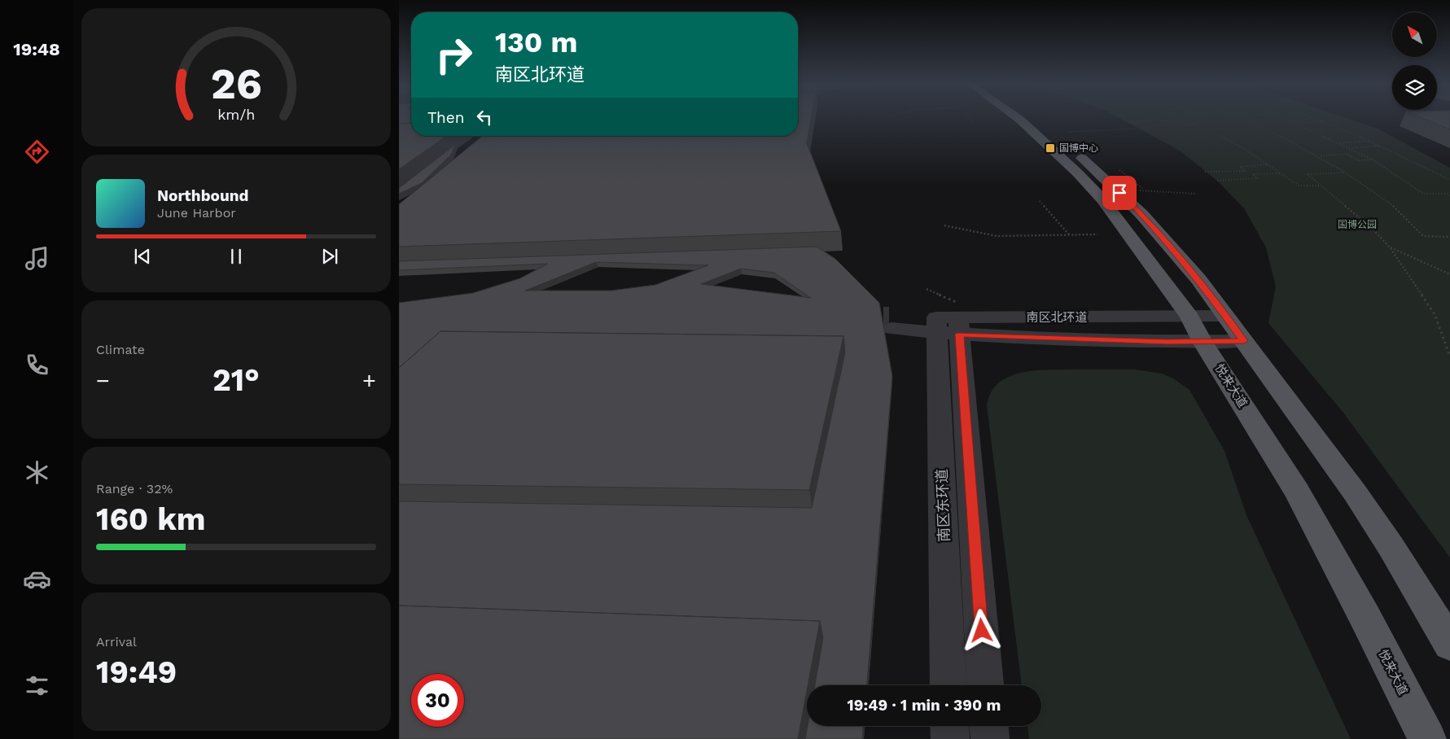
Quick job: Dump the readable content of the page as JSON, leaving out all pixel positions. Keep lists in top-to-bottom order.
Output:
{
  "streets": {
    "main road": ["悦来大道"],
    "street": ["南区北环道", "南区东环道"]
  },
  "crossings": [
    ["南区北环道", "悦来大道"],
    ["南区北环道", "南区东环道"]
  ],
  "parks": ["国博公园"],
  "places": {
    "transit": ["国博中心"]
  },
  "north": "top left",
  "page": {
    "tabs": "19:48",
    "turn": ["130 m", "南区北环道"],
    "then": "Then",
    "song": ["Northbound", "June Harbor"],
    "tile": [
      "Climate",
      ["Range · 32%", "160 km"],
      ["Arrival", "19:49"]
    ],
    "heat": ["−", "21°", "+"],
    "limit": "30",
    "trip": "19:49 · 1 min · 390 m",
    "gauge": ["26", "km/h"]
  }
}
